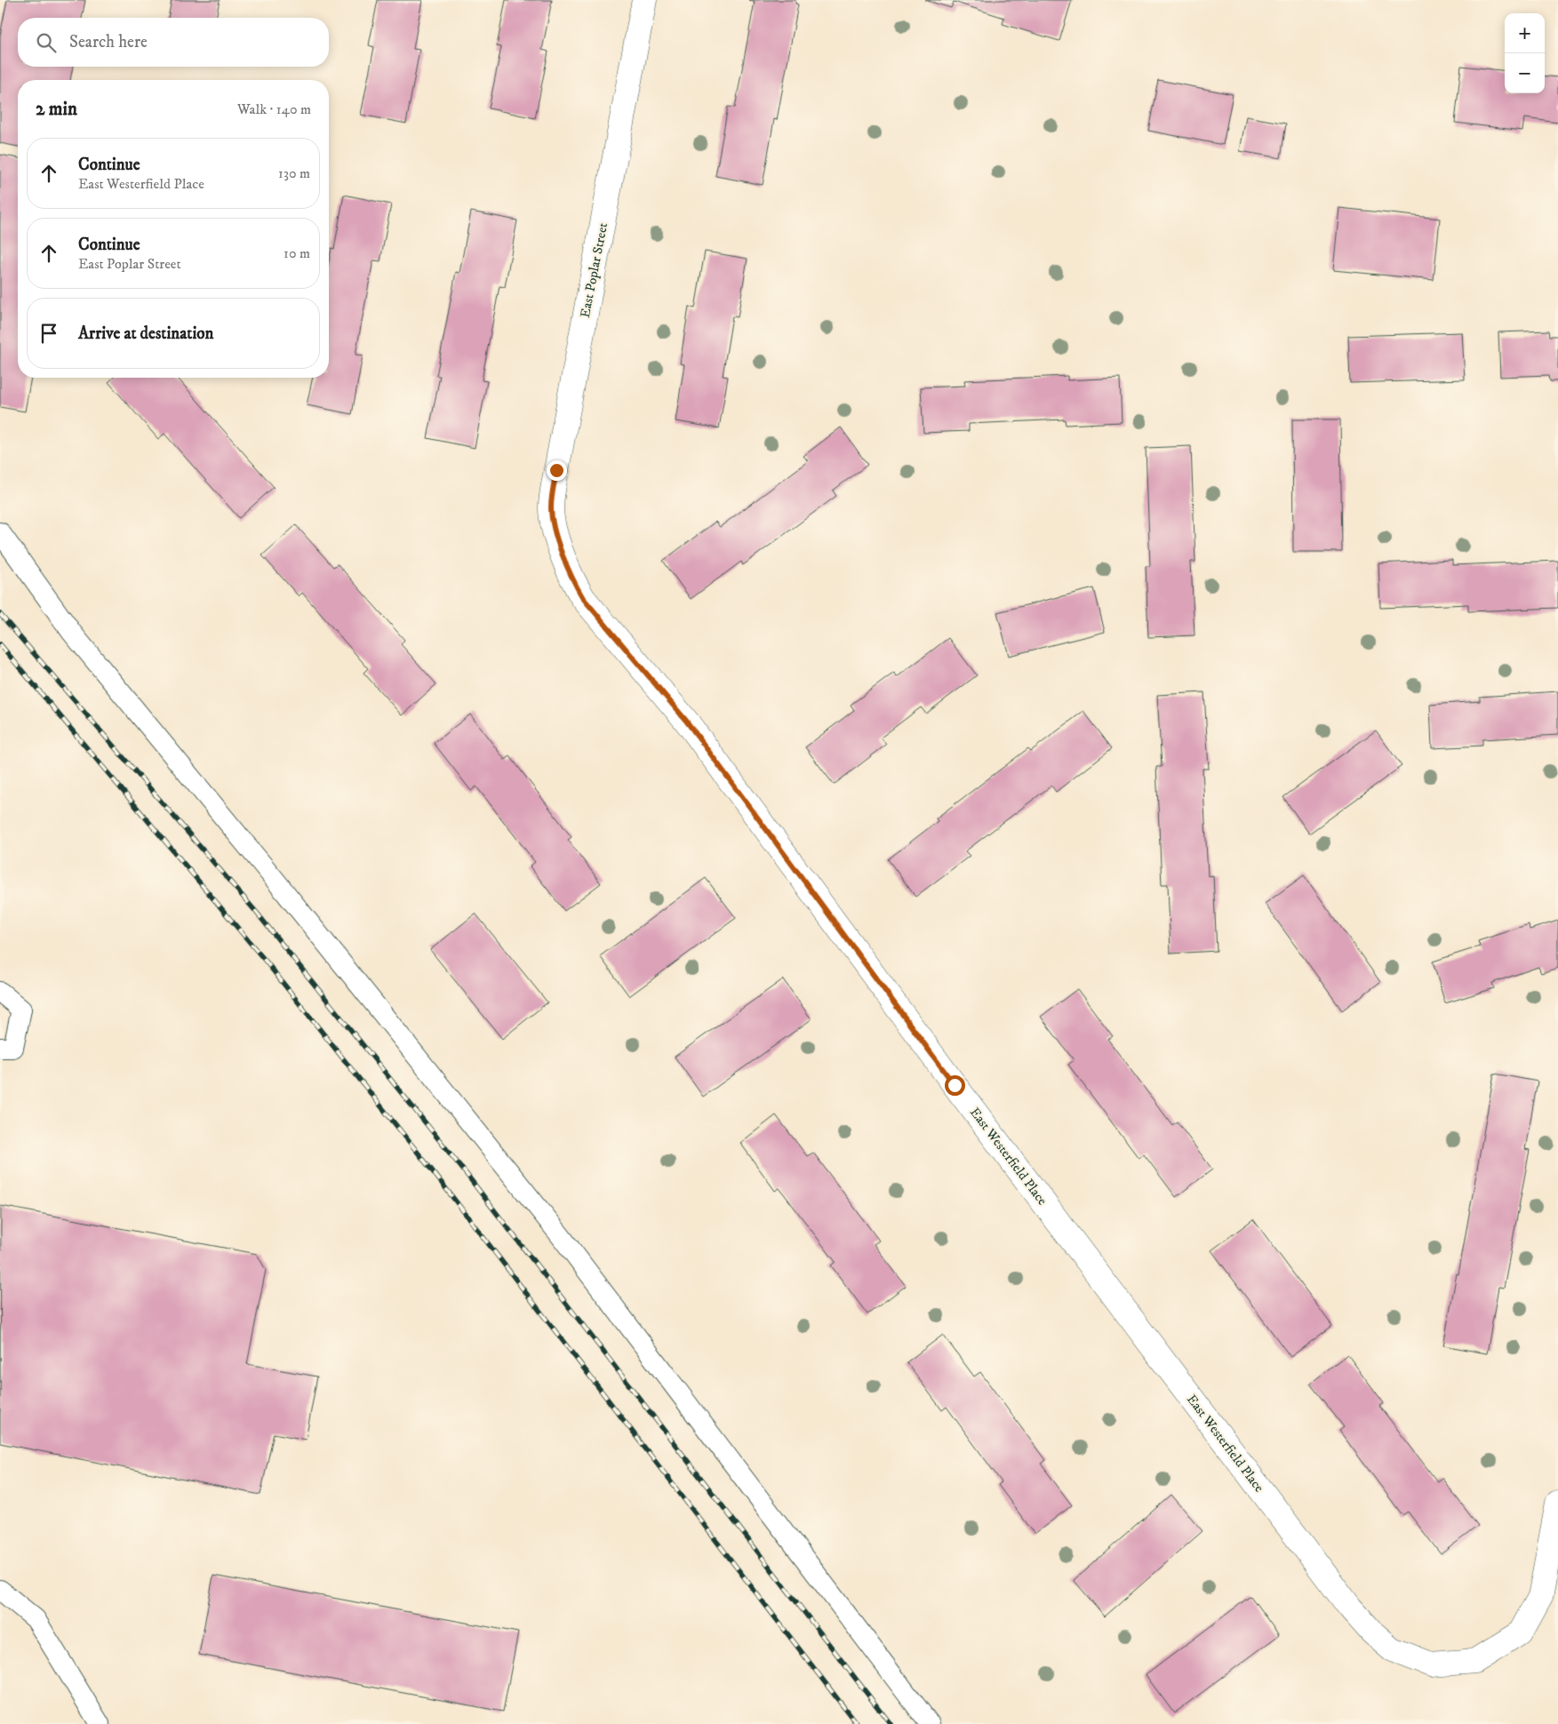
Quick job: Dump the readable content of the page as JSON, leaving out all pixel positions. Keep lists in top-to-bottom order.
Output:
{
  "streets": {
    "street": ["East Poplar Street", "East Westerfield Place"]
  },
  "crossings": [
    ["East Poplar Street", "East Westerfield Place"]
  ],
  "page": {
    "map_buttons": ["+", "−"],
    "search": "Search here",
    "heading": ["2 min", "Walk · 140 m"],
    "list": [
      ["Continue", "East Westerfield Place", "130 m"],
      ["Continue", "East Poplar Street", "10 m"],
      "Arrive at destination"
    ]
  }
}
